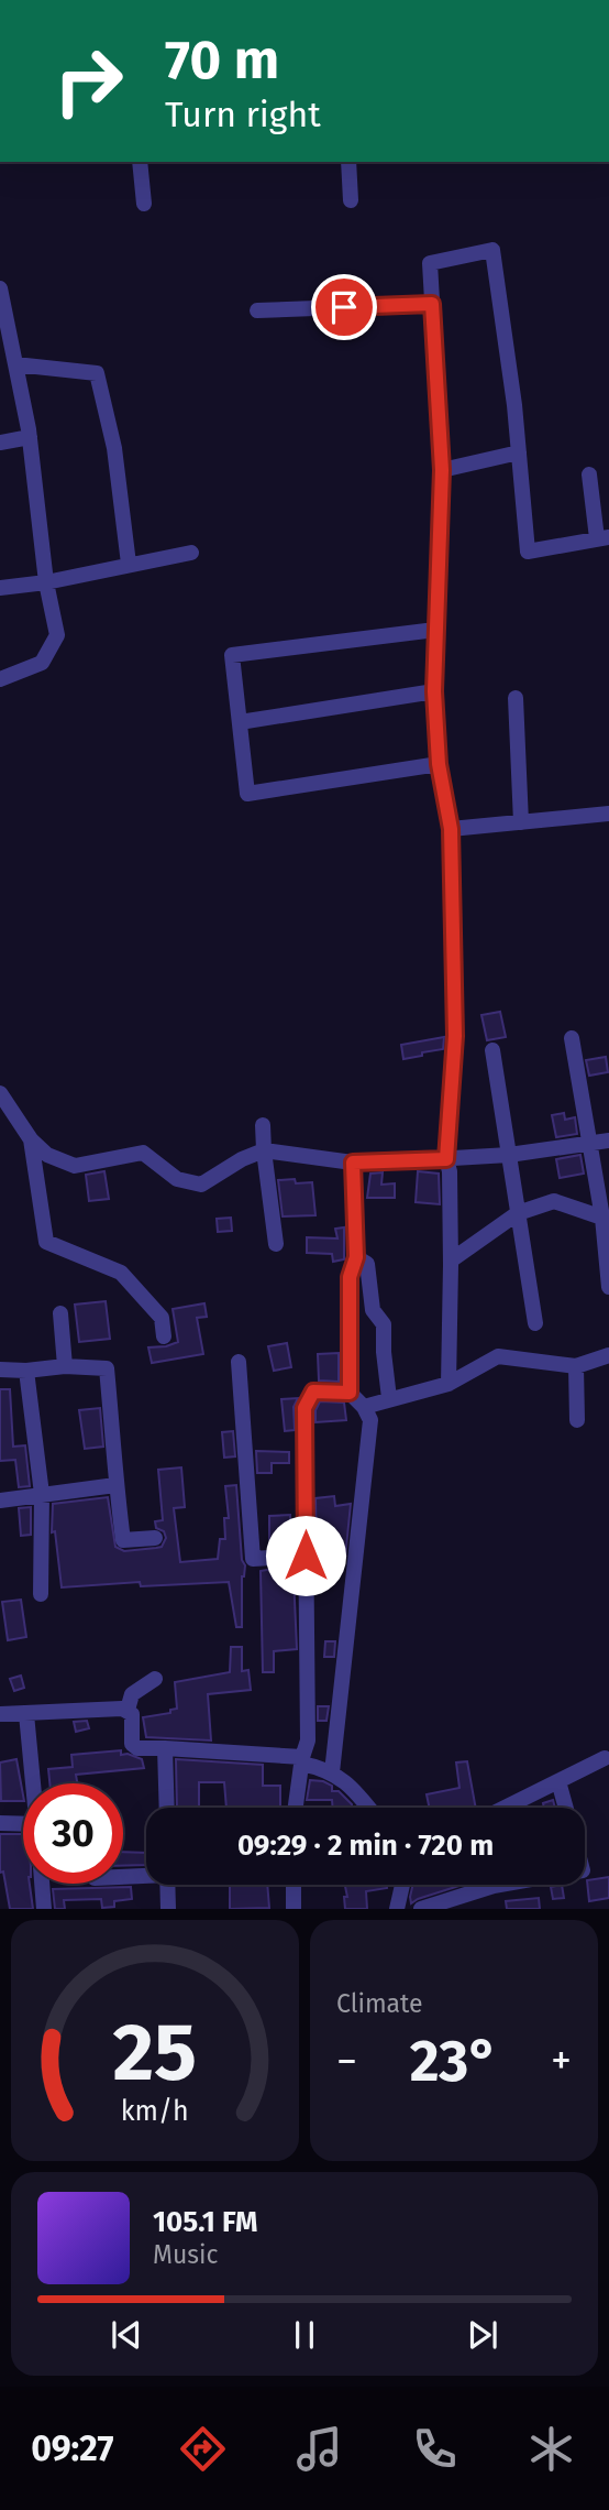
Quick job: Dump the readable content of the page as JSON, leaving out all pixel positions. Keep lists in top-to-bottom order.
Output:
{
  "page": {
    "turn": ["70 m", "Turn right"],
    "limit": "30",
    "trip": "09:29 · 2 min · 720 m",
    "tile": "Climate",
    "heat": ["−", "23°", "+"],
    "song": ["105.1 FM", "Music"],
    "tabs": "09:27",
    "gauge": ["25", "km/h"]
  }
}
